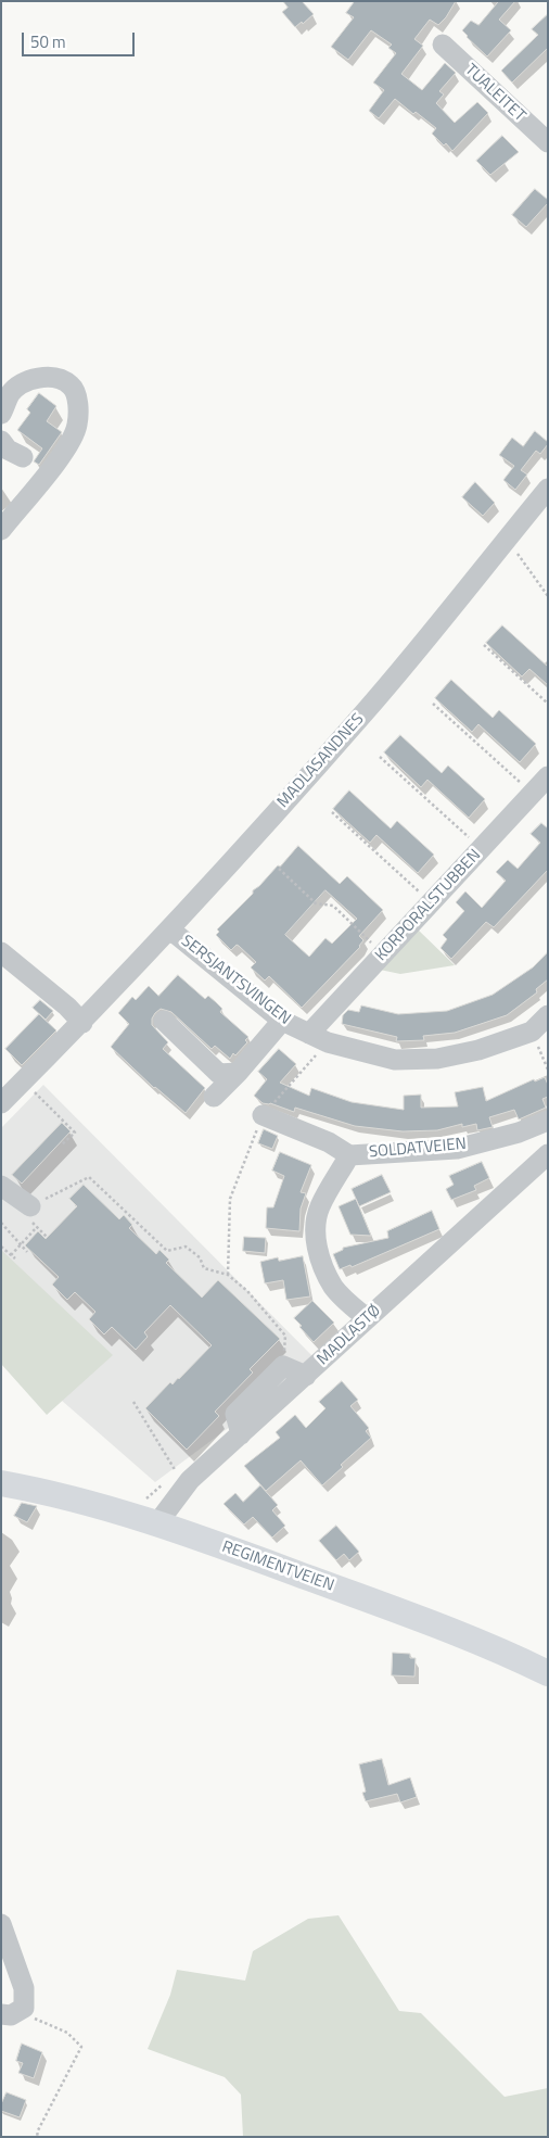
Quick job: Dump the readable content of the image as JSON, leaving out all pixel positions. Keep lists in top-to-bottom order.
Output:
{
  "streets": {
    "main road": ["REGIMENTVEIEN"],
    "street": [
      "TUALEITET",
      "MADLASANDNES",
      "KORPORALSTUBBEN",
      "SERSJANTSVINGEN",
      "SOLDATVEIEN",
      "MADLASTØ"
    ]
  },
  "crossings": [
    ["MADLASANDNES", "SERSJANTSVINGEN"],
    ["KORPORALSTUBBEN", "SERSJANTSVINGEN"],
    ["SOLDATVEIEN", "MADLASTØ"],
    ["MADLASTØ", "REGIMENTVEIEN"]
  ],
  "scale_bar": "50 m"
}
